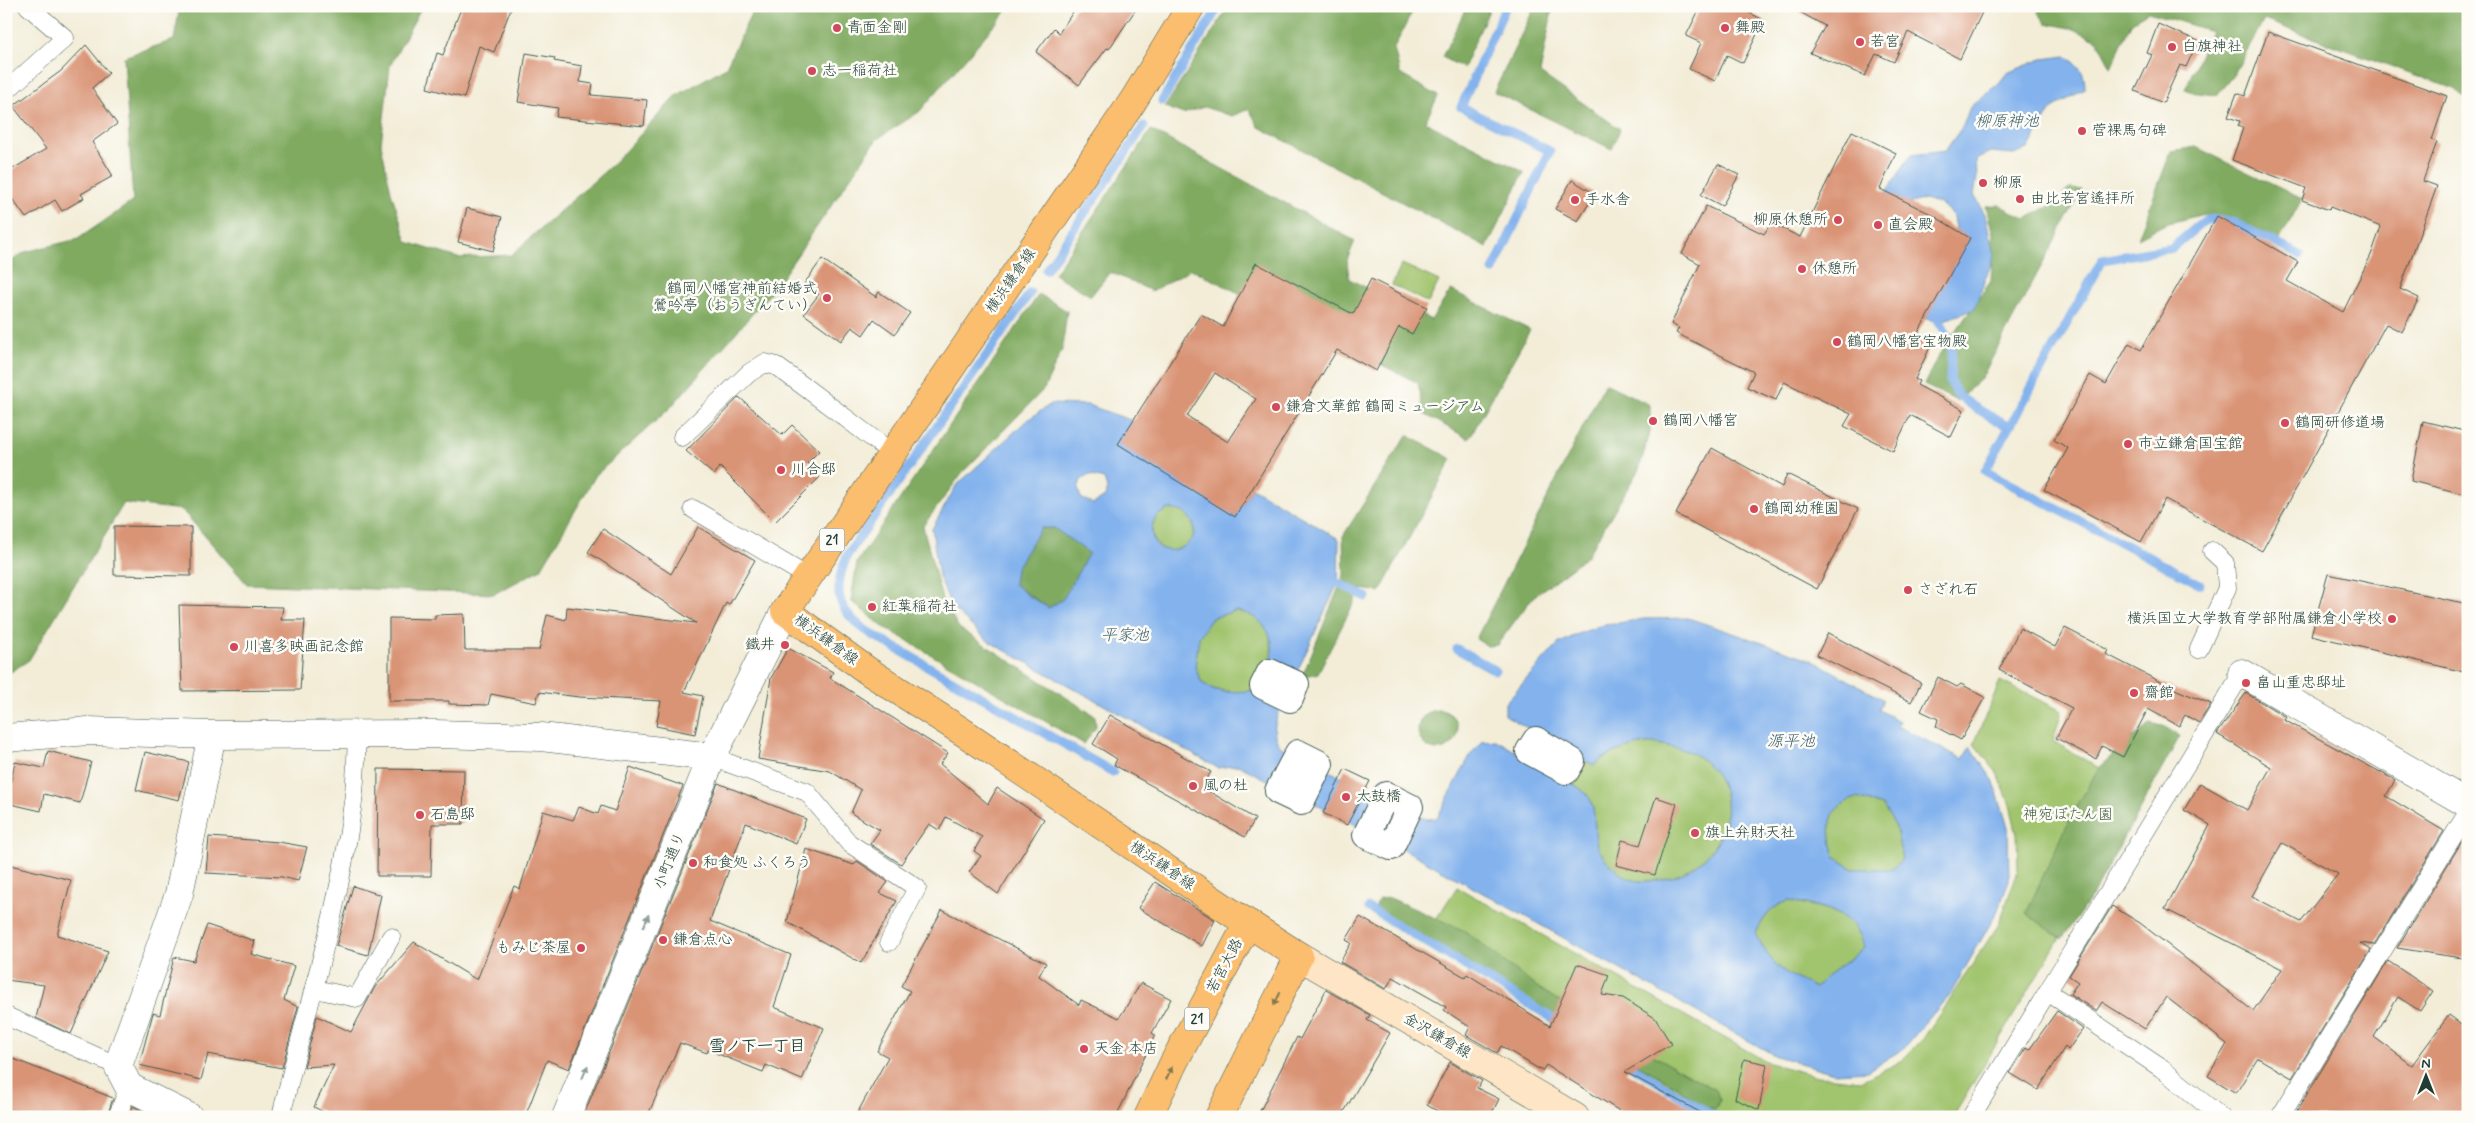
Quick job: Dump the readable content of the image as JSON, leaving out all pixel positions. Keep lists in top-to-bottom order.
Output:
{
  "streets": {
    "main road": [
      "横浜鎌倉線",
      "21",
      "若宮大路",
      "金沢鎌倉線"
    ],
    "street": ["小町通り"]
  },
  "crossings": [
    ["横浜鎌倉線", "小町通り"],
    ["横浜鎌倉線", "若宮大路"],
    ["横浜鎌倉線", "金沢鎌倉線"]
  ],
  "one_way": ["小町通り"],
  "districts": ["雪ノ下一丁目"],
  "water": ["柳原神池", "平家池", "源平池"],
  "parks": ["神宛ぼたん園"],
  "places": [
    "青面金剛",
    "舞殿",
    "若宮",
    "白旗神社",
    "志一稲荷社",
    "菅裸馬句碑",
    "柳原",
    "由比若宮遙拝所",
    "手水舎",
    "柳原休憩所",
    "直会殿",
    "休憩所",
    "鶴岡八幡宮神前結婚式 鶯吟亭（おうぎんてい）",
    "鶴岡八幡宮宝物殿",
    "鎌倉文華館 鶴岡ミュージアム",
    "鶴岡八幡宮",
    "鶴岡研修道場",
    "市立鎌倉国宝館",
    "川合邸",
    "鶴岡幼稚園",
    "さざれ石",
    "紅葉稲荷社",
    "横浜国立大学教育学部附属鎌倉小学校",
    "鐵井",
    "川喜多映画記念館",
    "畠山重忠邸址",
    "齋館",
    "風の杜",
    "太鼓橋",
    "石島邸",
    "旗上弁財天社",
    "和食処 ふくろう",
    "鎌倉点心",
    "もみじ茶屋",
    "天金 本店"
  ],
  "north": "top"
}
